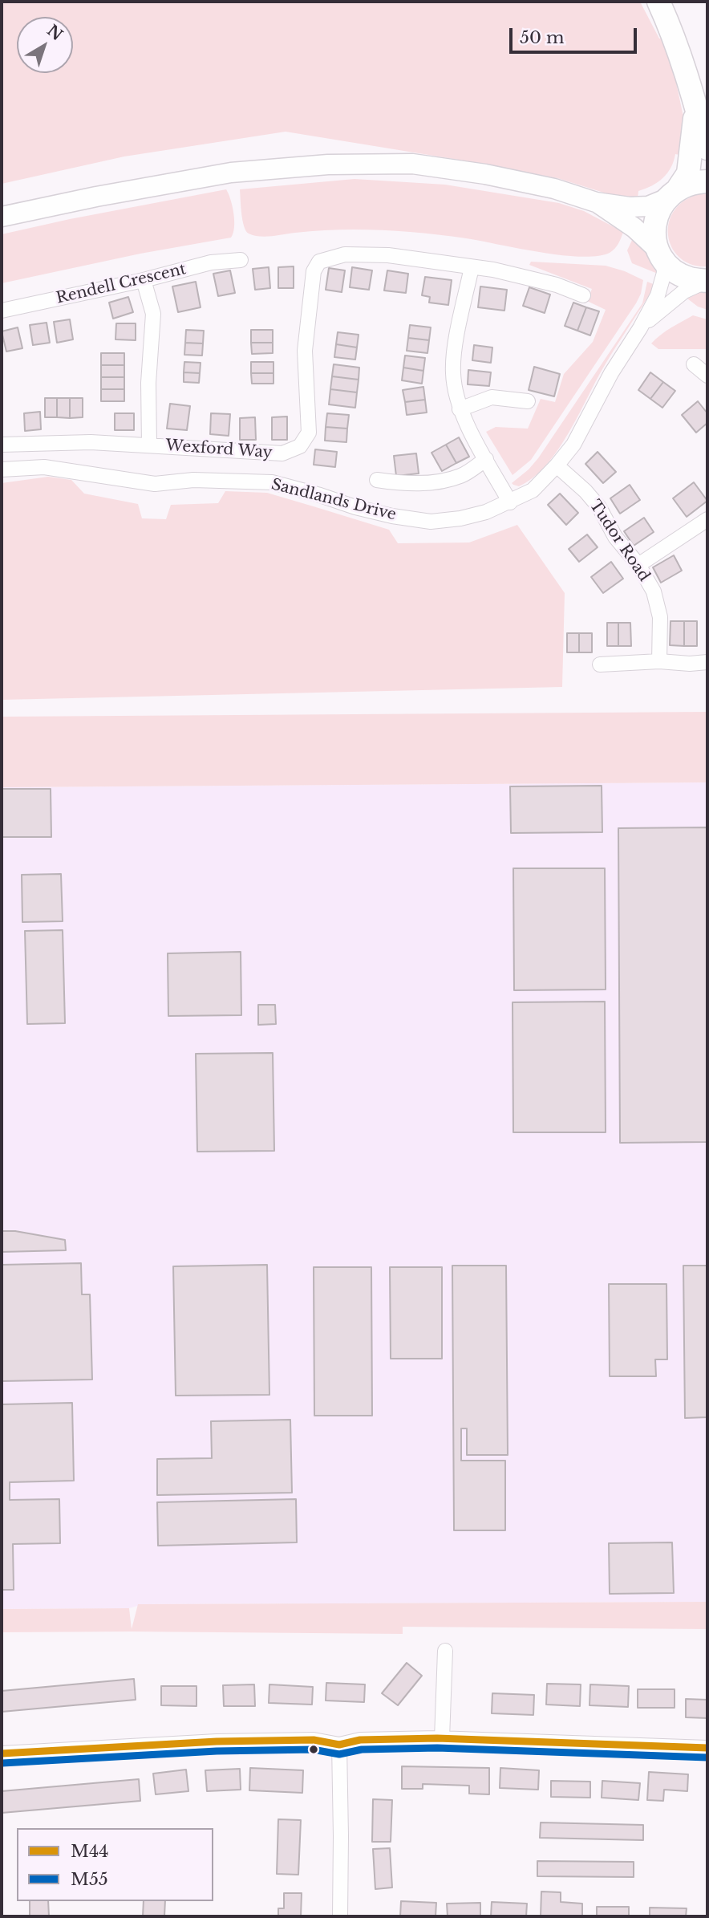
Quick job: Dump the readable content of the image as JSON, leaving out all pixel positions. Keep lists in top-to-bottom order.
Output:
{
  "streets": {
    "street": [
      "Rendell Crescent",
      "Wexford Way",
      "Sandlands Drive",
      "Tudor Road"
    ]
  },
  "crossings": [
    ["Sandlands Drive", "Tudor Road"]
  ],
  "lines": ["transit line M44", "transit line M55"],
  "legend": ["M44", "M55"],
  "scale_bar": "50 m",
  "north": "top right"
}
